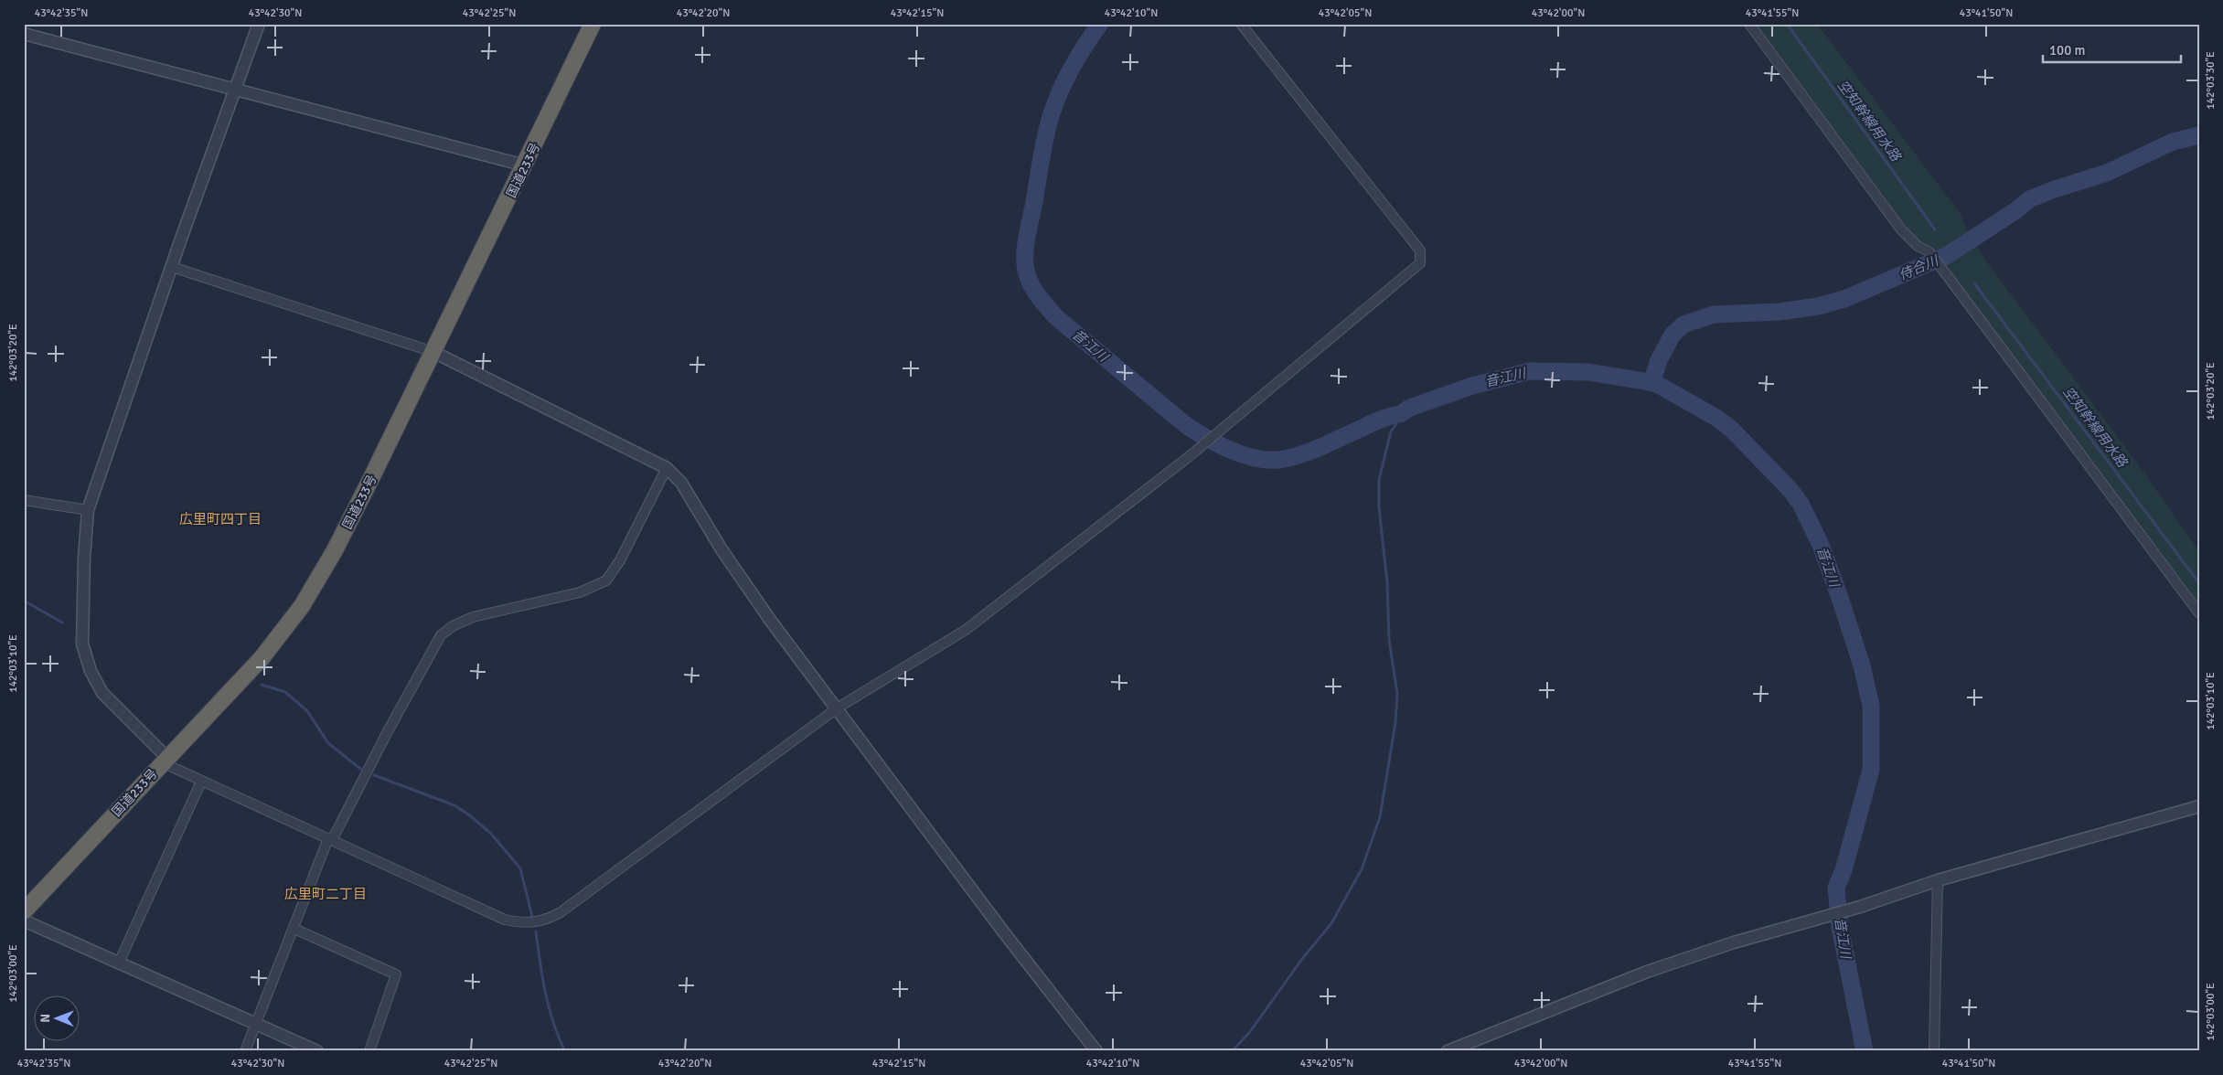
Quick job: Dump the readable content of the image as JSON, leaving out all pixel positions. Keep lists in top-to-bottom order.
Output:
{
  "streets": {
    "highway": ["国道233号"]
  },
  "districts": ["広里町四丁目", "広里町二丁目"],
  "water": ["空知幹線用水路", "侍合川", "音江川"],
  "scale_bar": "100 m",
  "north": "left",
  "coordinates": [
    "43°42'35\"N",
    "43°42'30\"N",
    "43°42'25\"N",
    "43°42'20\"N",
    "43°42'15\"N",
    "43°42'10\"N",
    "43°42'05\"N",
    "43°42'00\"N",
    "43°41'55\"N",
    "43°41'50\"N",
    "142°03'30\"E",
    "142°03'20\"E",
    "142°03'10\"E",
    "142°03'00\"E"
  ]
}
